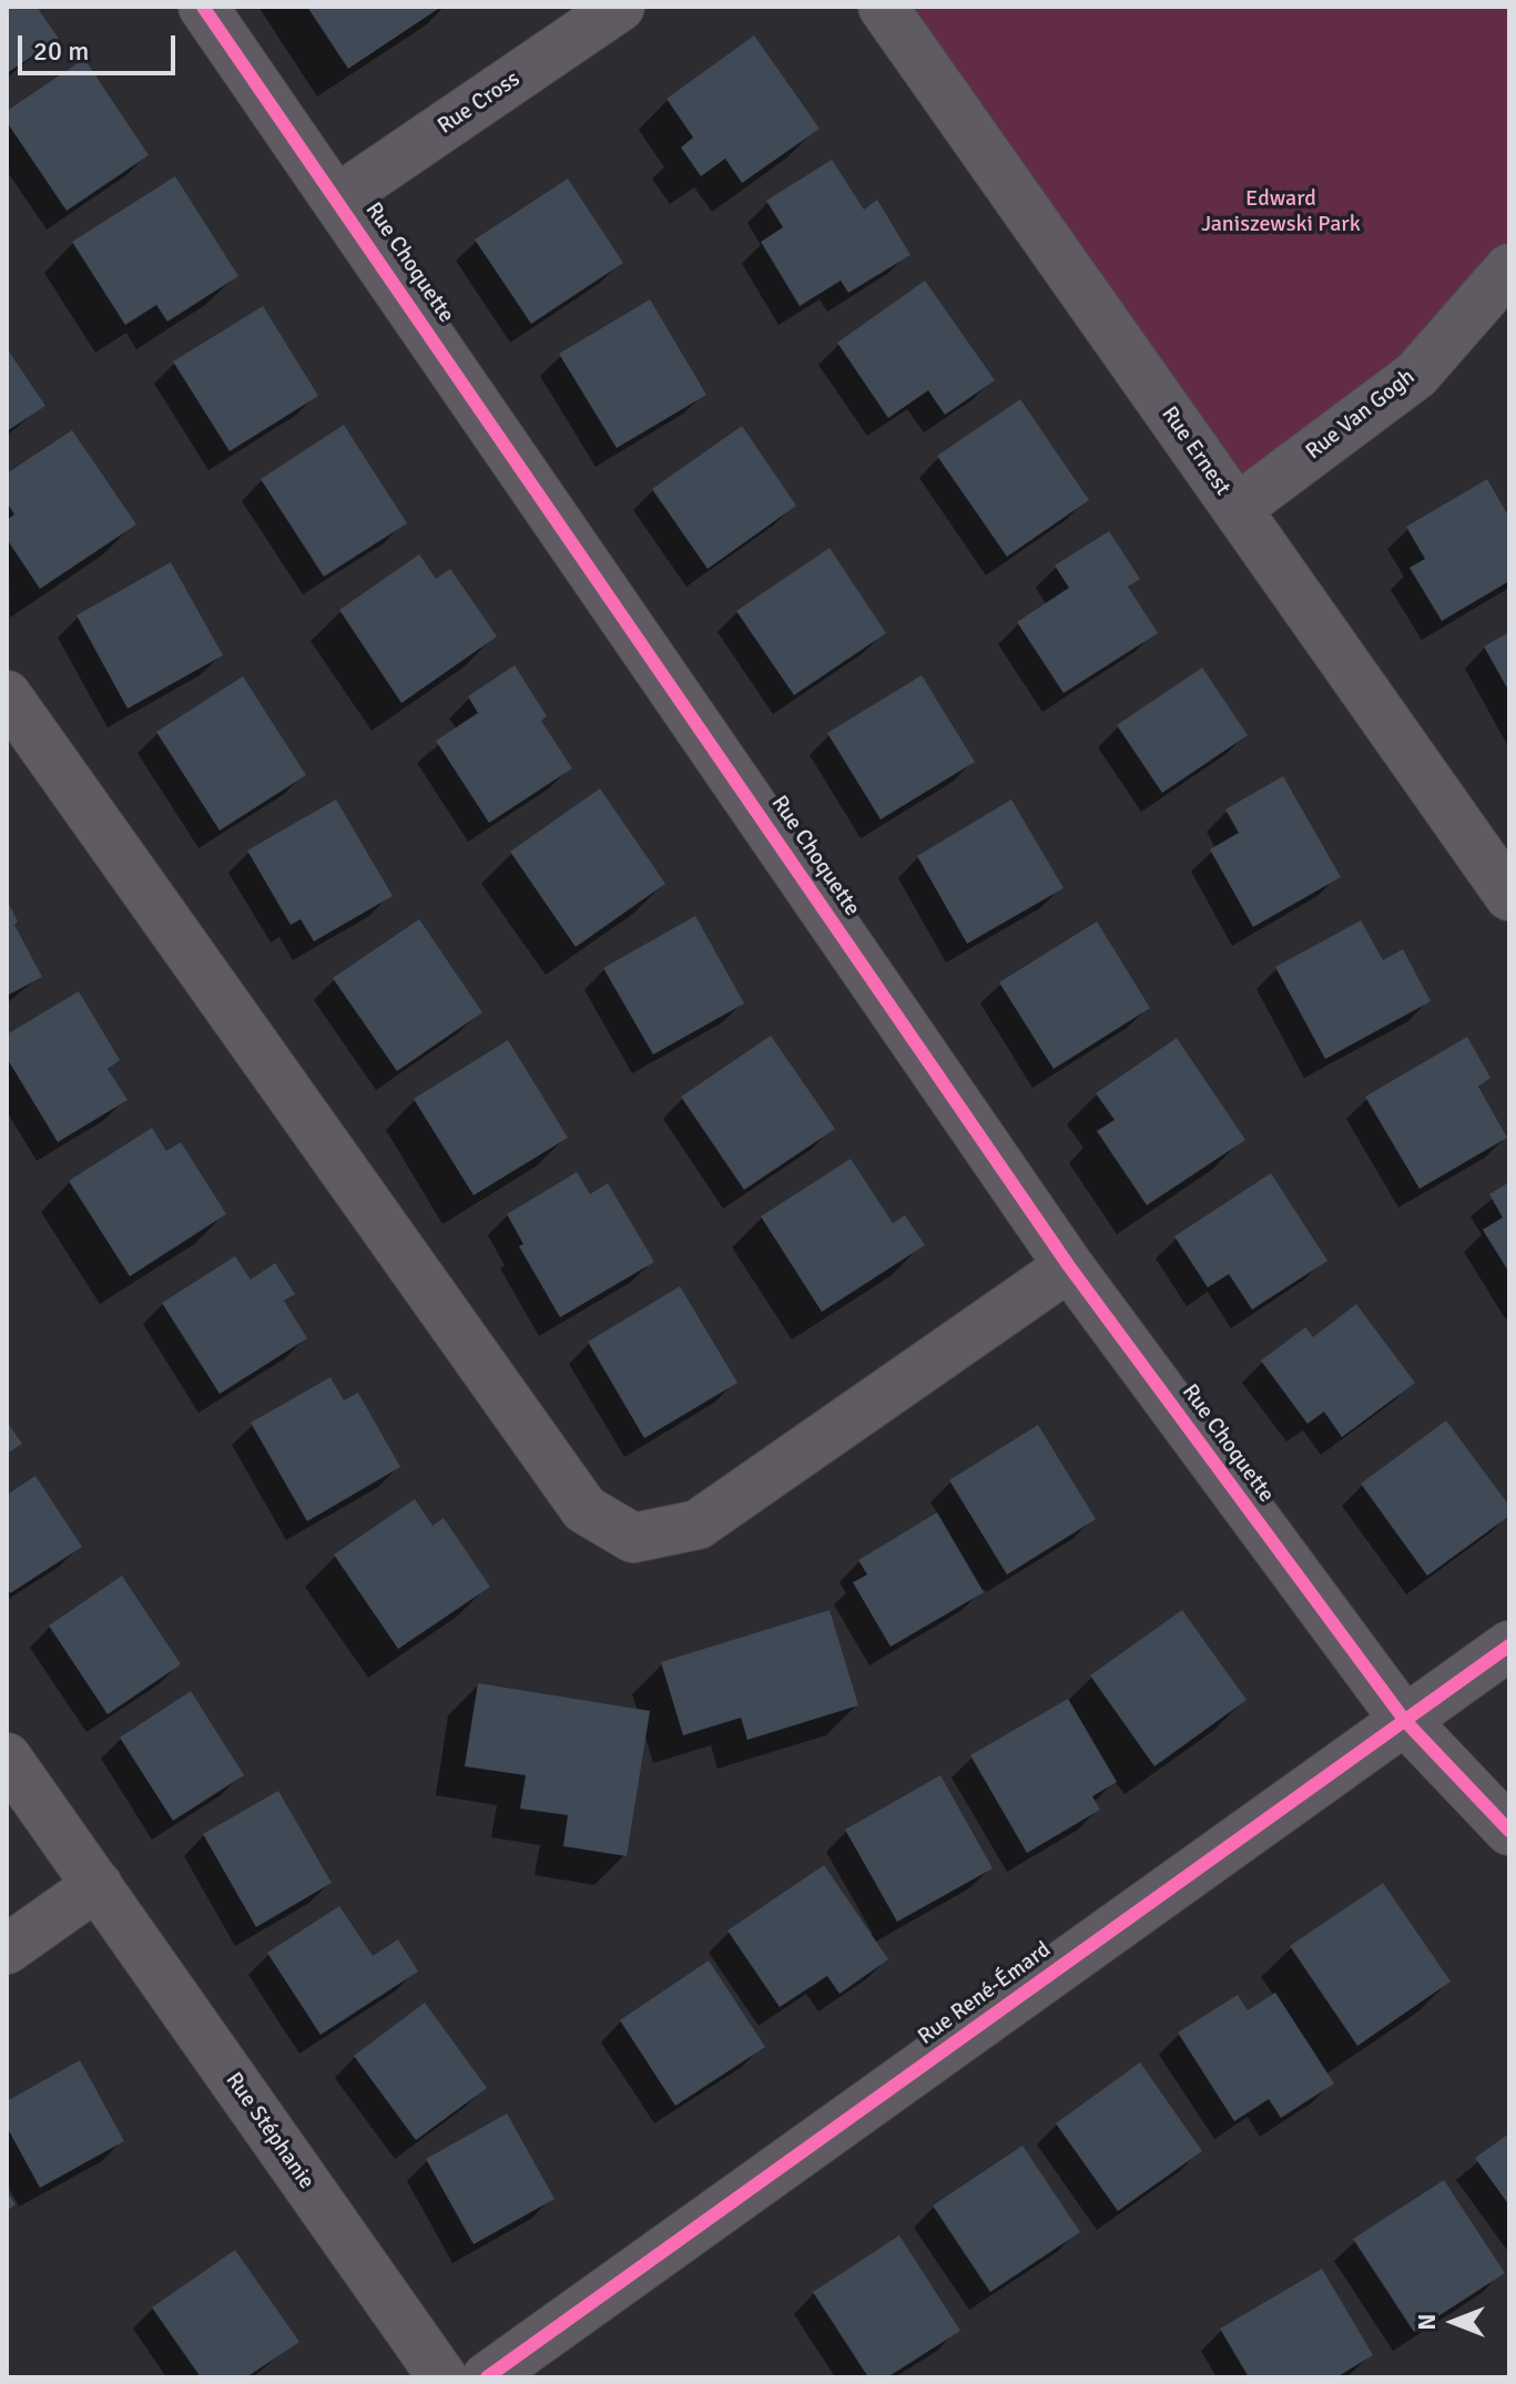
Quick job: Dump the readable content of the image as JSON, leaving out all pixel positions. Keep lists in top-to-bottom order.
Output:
{
  "streets": {
    "street": [
      "Rue Cross",
      "Rue Choquette",
      "Rue Van Gogh",
      "Rue Ernest",
      "Rue René-Émard",
      "Rue Stéphanie"
    ]
  },
  "crossings": [
    ["Rue Cross", "Rue Choquette"],
    ["Rue Choquette", "Rue René-Émard"],
    ["Rue Van Gogh", "Rue Ernest"]
  ],
  "parks": ["Edward Janiszewski Park"],
  "scale_bar": "20 m",
  "north": "left"
}
